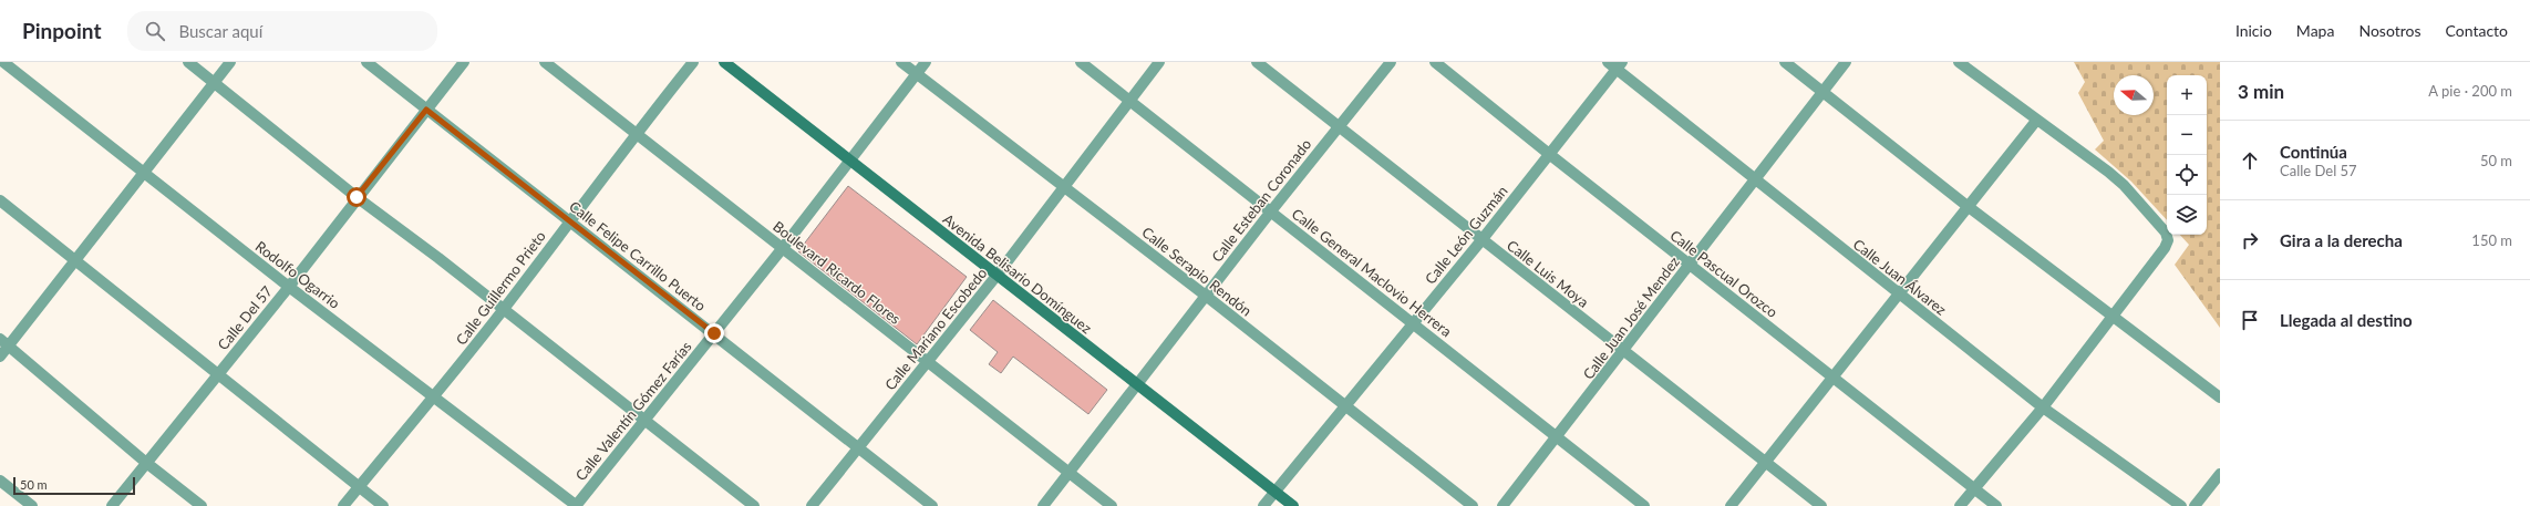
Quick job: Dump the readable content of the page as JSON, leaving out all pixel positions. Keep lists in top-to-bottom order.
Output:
{
  "streets": {
    "street": [
      "Calle Esteban Coronado",
      "Calle León Guzmán",
      "Calle Felipe Carrillo Puerto",
      "Calle Serapio Rendón",
      "Boulevard Ricardo Flores",
      "Calle General Maclovio Herrera",
      "Avenida Belisario Domínguez",
      "Calle Luis Moya",
      "Calle Pascual Orozco",
      "Rodolfo Ogarrio",
      "Calle Juan Álvarez",
      "Calle Guillermo Prieto",
      "Calle Del 57",
      "Calle Juan José Mendez",
      "Calle Mariano Escobedo",
      "Calle Valentín Gómez Farías"
    ]
  },
  "crossings": [
    ["Calle Esteban Coronado", "Calle Serapio Rendón"],
    ["Calle Esteban Coronado", "Boulevard Ricardo Flores"],
    ["Calle Esteban Coronado", "Calle General Maclovio Herrera"],
    ["Calle Esteban Coronado", "Avenida Belisario Domínguez"],
    ["Calle Esteban Coronado", "Calle Luis Moya"],
    ["Calle León Guzmán", "Calle Serapio Rendón"],
    ["Calle León Guzmán", "Calle General Maclovio Herrera"],
    ["Calle León Guzmán", "Avenida Belisario Domínguez"],
    ["Calle León Guzmán", "Calle Luis Moya"],
    ["Calle León Guzmán", "Calle Pascual Orozco"],
    ["Calle León Guzmán", "Calle Juan Álvarez"],
    ["Calle Felipe Carrillo Puerto", "Calle Guillermo Prieto"],
    ["Calle Felipe Carrillo Puerto", "Calle Del 57"],
    ["Calle Felipe Carrillo Puerto", "Calle Mariano Escobedo"],
    ["Calle Felipe Carrillo Puerto", "Calle Valentín Gómez Farías"],
    ["Calle Serapio Rendón", "Calle Mariano Escobedo"],
    ["Calle Serapio Rendón", "Calle Valentín Gómez Farías"],
    ["Boulevard Ricardo Flores", "Calle Guillermo Prieto"],
    ["Boulevard Ricardo Flores", "Calle Mariano Escobedo"],
    ["Boulevard Ricardo Flores", "Calle Valentín Gómez Farías"],
    ["Calle General Maclovio Herrera", "Calle Juan José Mendez"],
    ["Calle General Maclovio Herrera", "Calle Mariano Escobedo"],
    ["Avenida Belisario Domínguez", "Calle Mariano Escobedo"],
    ["Avenida Belisario Domínguez", "Calle Valentín Gómez Farías"],
    ["Calle Luis Moya", "Calle Juan José Mendez"],
    ["Calle Pascual Orozco", "Calle Juan José Mendez"],
    ["Rodolfo Ogarrio", "Calle Guillermo Prieto"],
    ["Rodolfo Ogarrio", "Calle Del 57"],
    ["Rodolfo Ogarrio", "Calle Valentín Gómez Farías"],
    ["Calle Juan Álvarez", "Calle Juan José Mendez"]
  ],
  "scale_bar": "50 m",
  "north": "left",
  "page": {
    "header": "Pinpoint",
    "search": "Buscar aquí",
    "nav": [
      "Inicio",
      "Mapa",
      "Nosotros",
      "Contacto"
    ],
    "heading": ["3 min", "A pie · 200 m"],
    "map_buttons": ["+", "−"],
    "list": [
      ["Continúa", "Calle Del 57", "50 m"],
      ["Gira a la derecha", "150 m"],
      "Llegada al destino"
    ],
    "scale": "50 m"
  }
}
